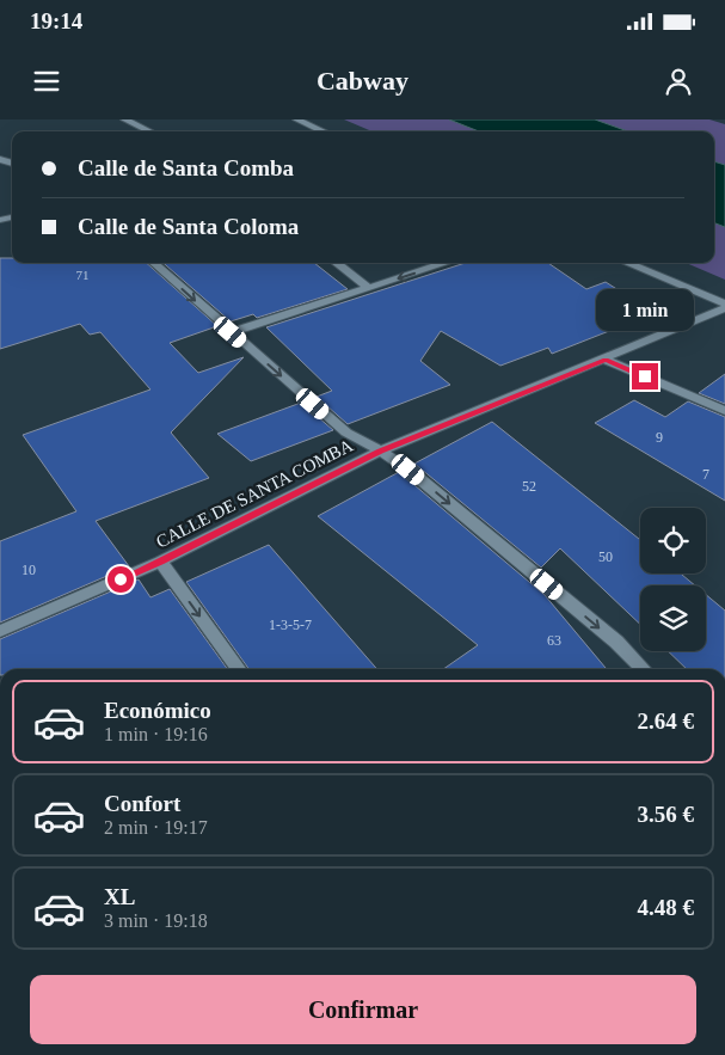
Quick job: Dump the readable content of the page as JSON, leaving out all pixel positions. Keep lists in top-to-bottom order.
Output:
{
  "streets": {
    "street": ["CALLE DE SANTA COMBA"]
  },
  "house_numbers": [
    "71",
    "9",
    "7",
    "52",
    "50",
    "10",
    "1-3-5-7",
    "63"
  ],
  "page": {
    "status": "19:14",
    "header": "Cabway",
    "banner": ["Calle de Santa Comba", "Calle de Santa Coloma"],
    "bubble": "1 min",
    "list": [
      {
        "name": "Económico",
        "note": "1 min · 19:16",
        "value": "2.64 €"
      },
      {
        "name": "Confort",
        "note": "2 min · 19:17",
        "value": "3.56 €"
      },
      {
        "name": "XL",
        "note": "3 min · 19:18",
        "value": "4.48 €"
      }
    ],
    "buttons": "Confirmar"
  }
}
